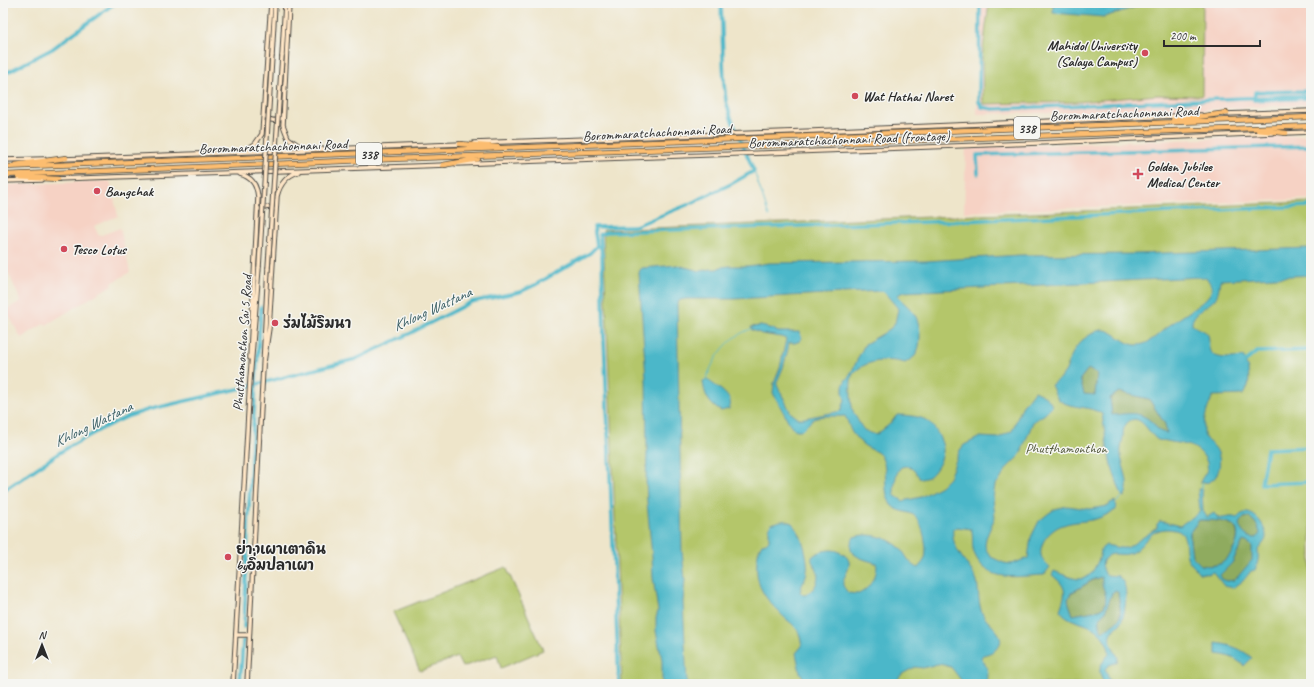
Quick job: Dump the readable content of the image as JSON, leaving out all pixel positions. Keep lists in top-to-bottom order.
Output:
{
  "streets": {
    "highway": ["Borommaratchachonnani Road", "338"],
    "main road": ["Borommaratchachonnani Road (frontage)", "Phutthamonthon Sai 5 Road"]
  },
  "water": ["Khlong Wattana"],
  "parks": ["Phutthamonthon"],
  "places": {
    "other": [
      "Mahidol University (Salaya Campus)",
      "Wat Hathai Naret",
      "Bangchak",
      "Tesco Lotus",
      "ร่มไม้ริมนา",
      "ย่างเผาเตาดิน byอิ่มปลาเผา"
    ],
    "health": ["Golden Jubilee Medical Center"]
  },
  "scale_bar": "200 m",
  "north": "top"
}
